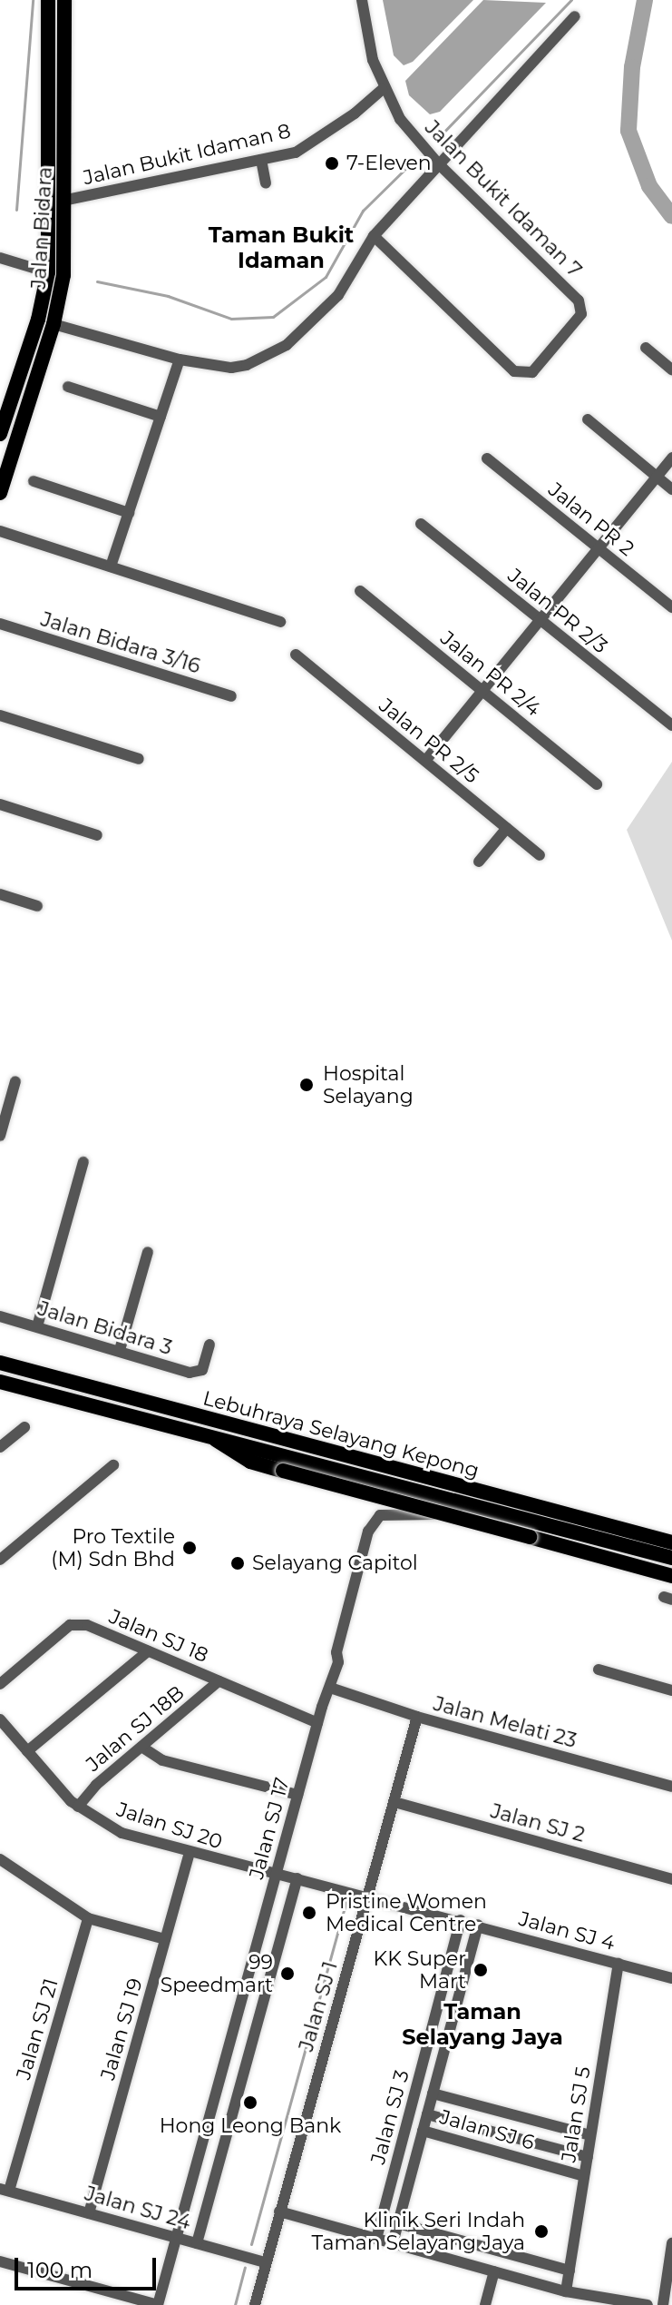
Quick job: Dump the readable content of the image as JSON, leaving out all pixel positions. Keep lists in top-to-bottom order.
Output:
{
  "streets": {
    "main road": ["Jalan Bidara", "Lebuhraya Selayang Kepong"],
    "street": [
      "Jalan Bukit Idaman 8",
      "Jalan Bukit Idaman 7",
      "Jalan PR 2",
      "Jalan PR 2/3",
      "Jalan Bidara 3/16",
      "Jalan PR 2/4",
      "Jalan PR 2/5",
      "Jalan Bidara 3",
      "Jalan SJ 18",
      "Jalan Melati 23",
      "Jalan SJ 18B",
      "Jalan SJ 2",
      "Jalan SJ 20",
      "Jalan SJ 17",
      "Jalan SJ 4",
      "Jalan SJ 1",
      "Jalan SJ 21",
      "Jalan SJ 19",
      "Jalan SJ 5",
      "Jalan SJ 3",
      "Jalan SJ 6",
      "Jalan SJ 24"
    ]
  },
  "crossings": [
    ["Jalan Bukit Idaman 8", "Jalan Bukit Idaman 7"],
    ["Jalan Bukit Idaman 8", "Jalan Bidara"],
    ["Lebuhraya Selayang Kepong", "Jalan SJ 17"],
    ["Jalan SJ 18", "Jalan SJ 18B"],
    ["Jalan SJ 18", "Jalan SJ 17"],
    ["Jalan Melati 23", "Jalan SJ 17"],
    ["Jalan Melati 23", "Jalan SJ 1"],
    ["Jalan SJ 18B", "Jalan SJ 20"],
    ["Jalan SJ 2", "Jalan SJ 1"],
    ["Jalan SJ 20", "Jalan SJ 17"],
    ["Jalan SJ 20", "Jalan SJ 4"],
    ["Jalan SJ 20", "Jalan SJ 1"],
    ["Jalan SJ 20", "Jalan SJ 19"],
    ["Jalan SJ 17", "Jalan SJ 24"],
    ["Jalan SJ 4", "Jalan SJ 1"],
    ["Jalan SJ 4", "Jalan SJ 5"],
    ["Jalan SJ 4", "Jalan SJ 3"],
    ["Jalan SJ 1", "Jalan SJ 24"],
    ["Jalan SJ 21", "Jalan SJ 24"],
    ["Jalan SJ 19", "Jalan SJ 24"],
    ["Jalan SJ 5", "Jalan SJ 6"],
    ["Jalan SJ 3", "Jalan SJ 6"]
  ],
  "districts": ["Taman Bukit Idaman", "Taman Selayang Jaya"],
  "places": [
    "7-Eleven",
    "Hospital Selayang",
    "Pro Textile (M) Sdn Bhd",
    "Selayang Capitol",
    "Pristine Women Medical Centre",
    "KK Super Mart",
    "99 Speedmart",
    "Hong Leong Bank",
    "Klinik Seri Indah Taman Selayang Jaya"
  ],
  "scale_bar": "100 m"
}
